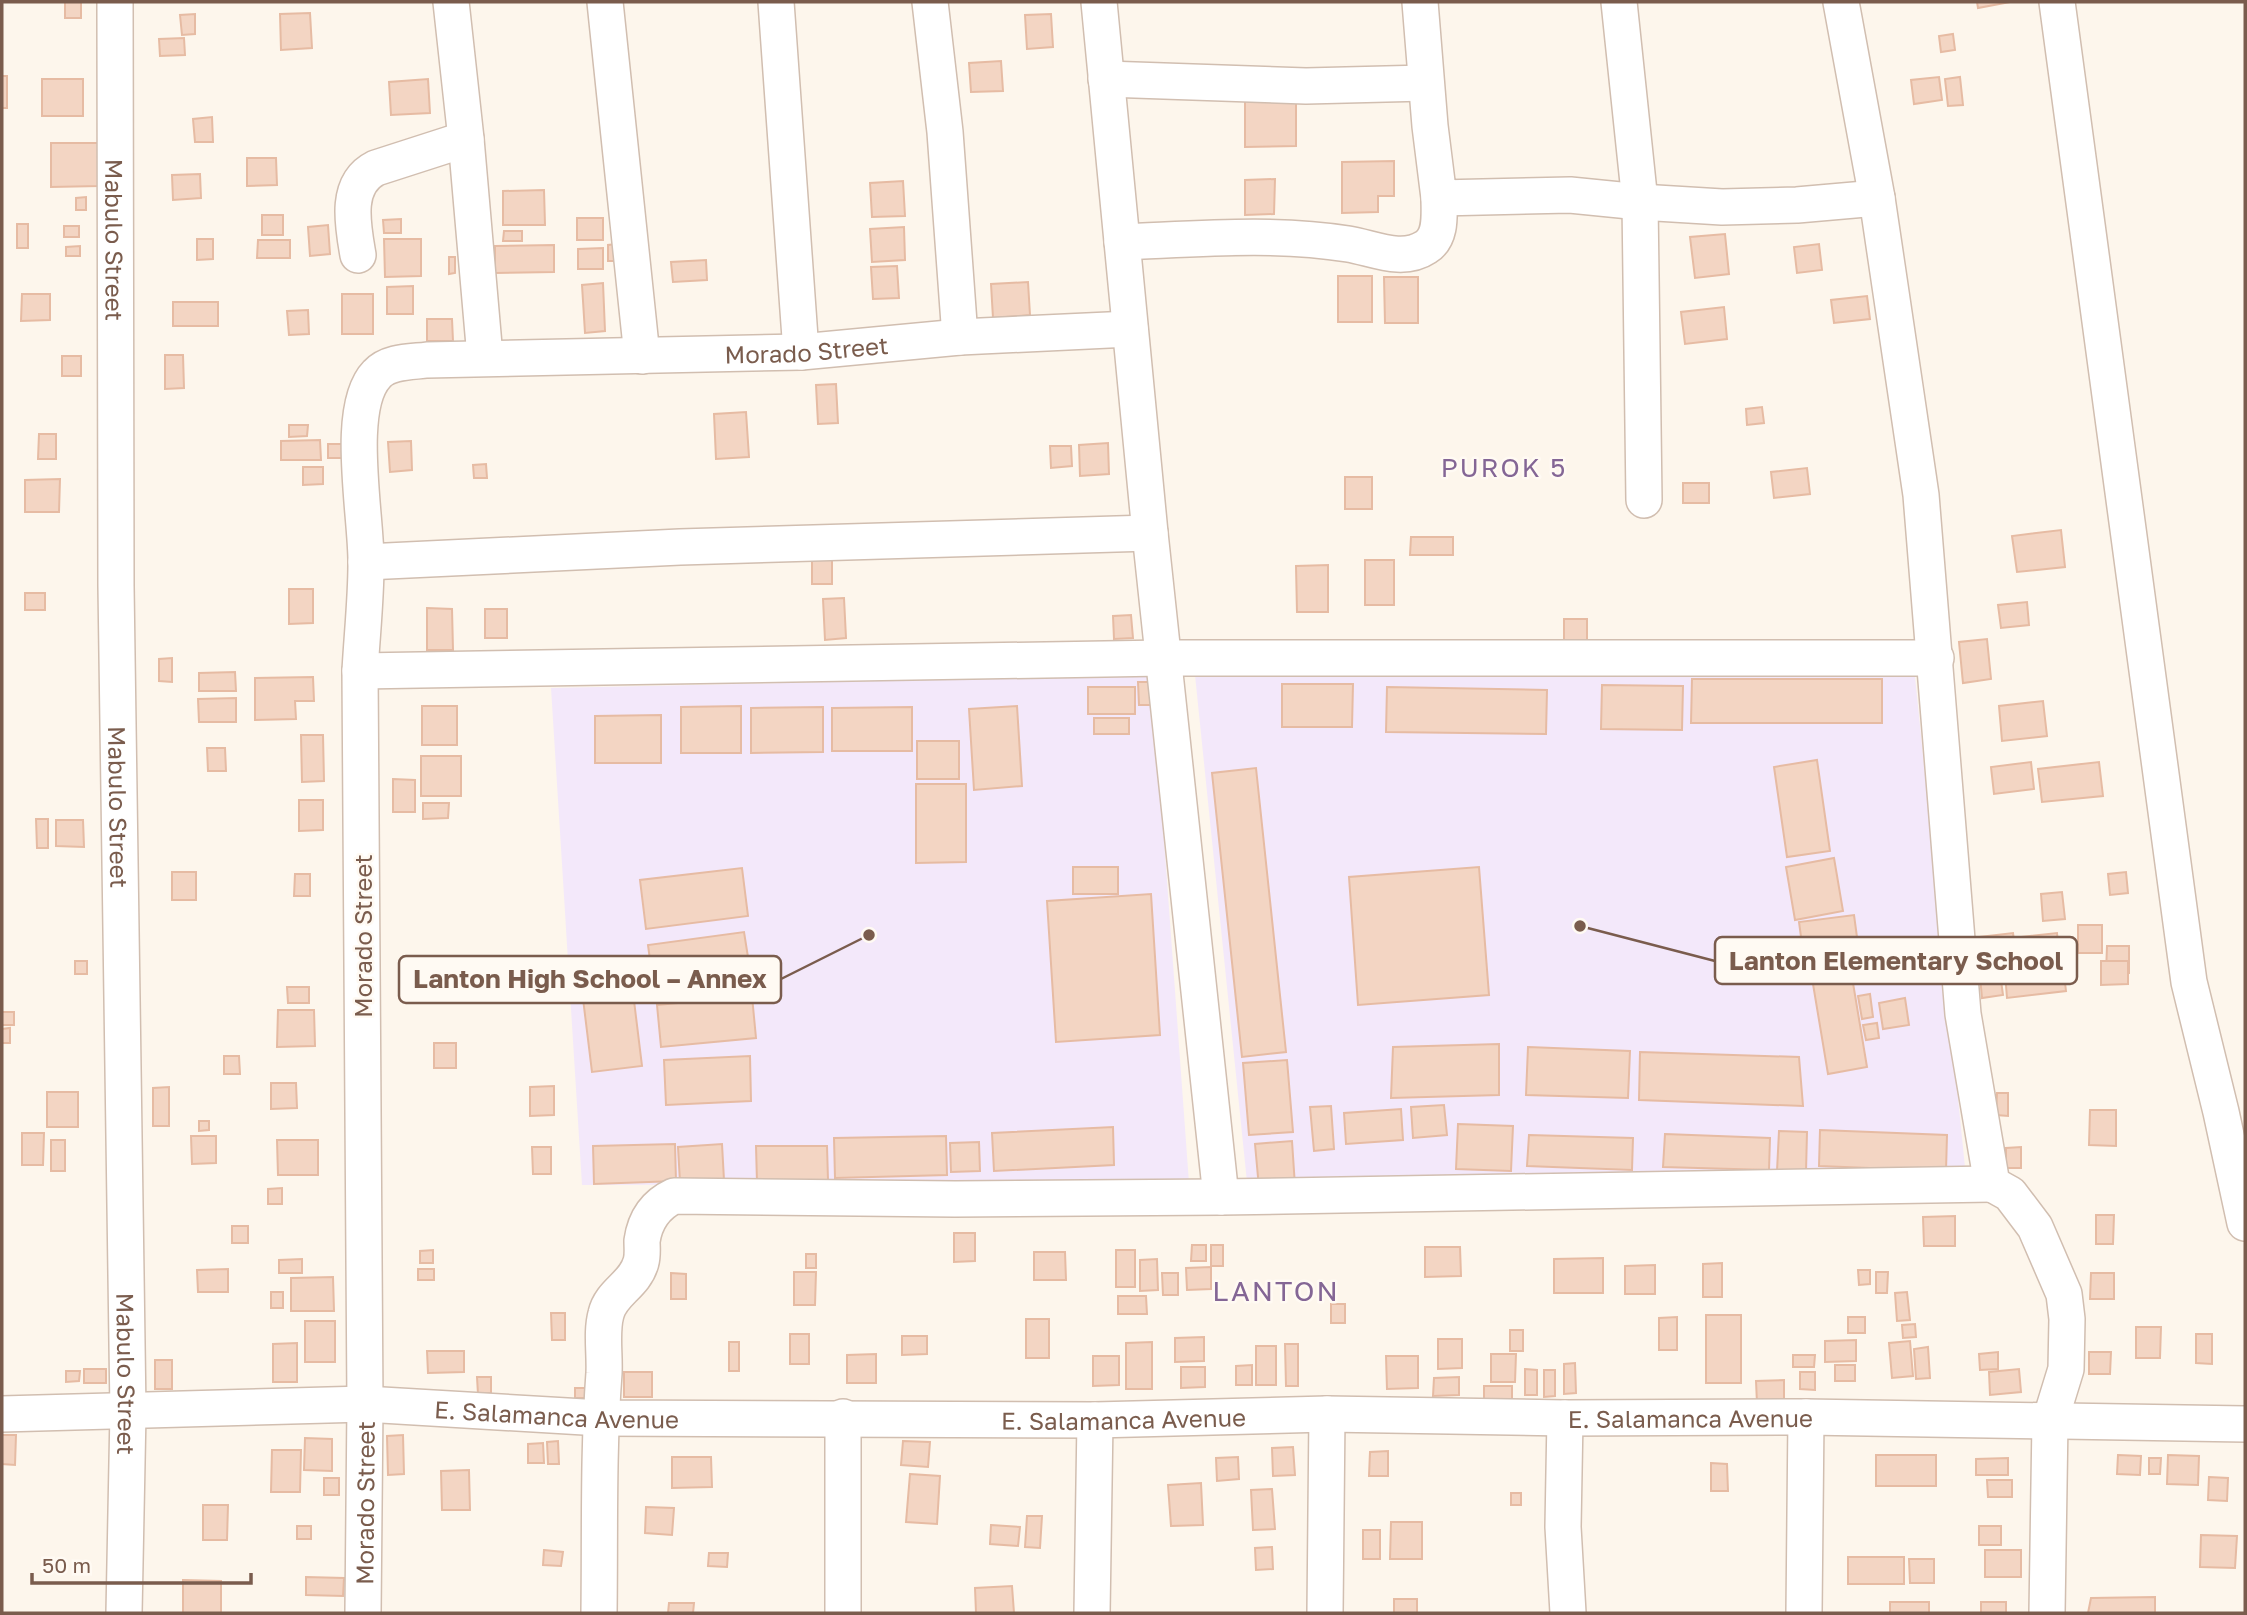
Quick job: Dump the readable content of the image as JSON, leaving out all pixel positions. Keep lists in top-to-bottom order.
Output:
{
  "streets": {
    "street": ["Mabulo Street", "Morado Street", "E. Salamanca Avenue"]
  },
  "crossings": [
    ["Mabulo Street", "E. Salamanca Avenue"],
    ["Morado Street", "E. Salamanca Avenue"]
  ],
  "districts": ["PUROK 5", "LANTON"],
  "places": ["Lanton Elementary School", "Lanton High School – Annex"],
  "scale_bar": "50 m"
}
